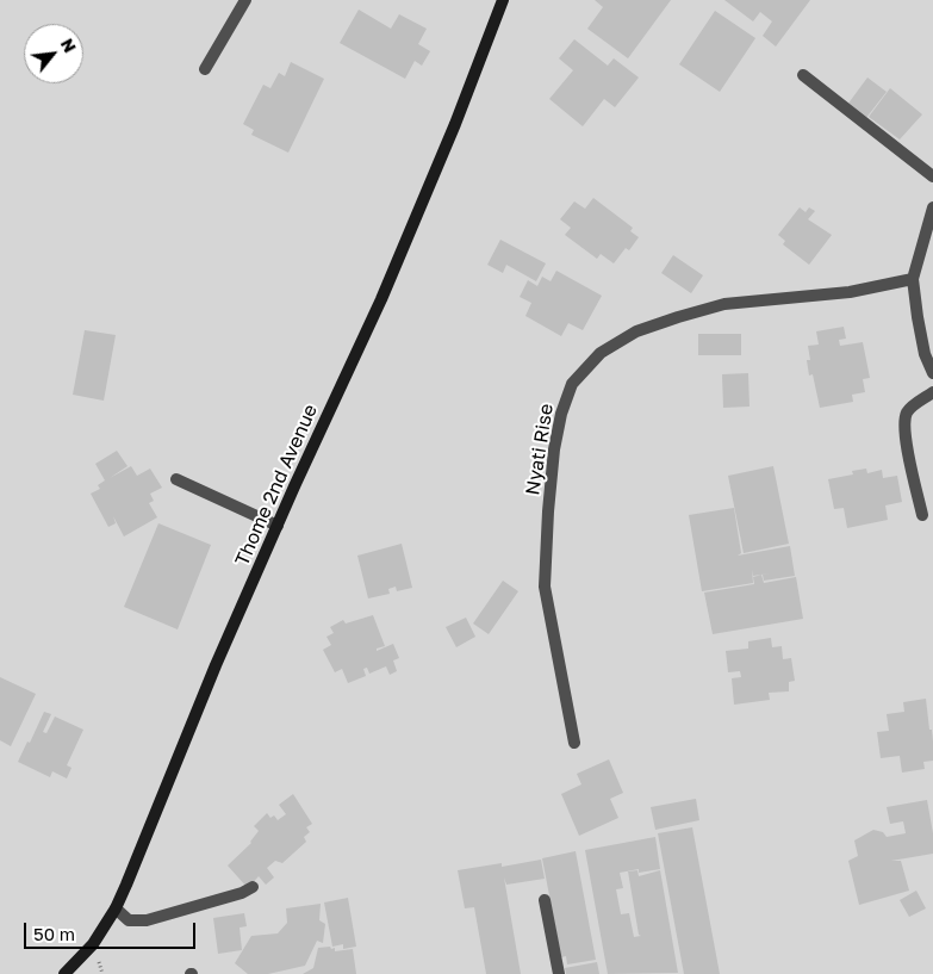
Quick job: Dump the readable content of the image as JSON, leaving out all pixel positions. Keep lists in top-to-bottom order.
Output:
{
  "streets": {
    "street": ["Nyati Rise", "Thome 2nd Avenue"]
  },
  "scale_bar": "50 m",
  "north": "top right"
}
